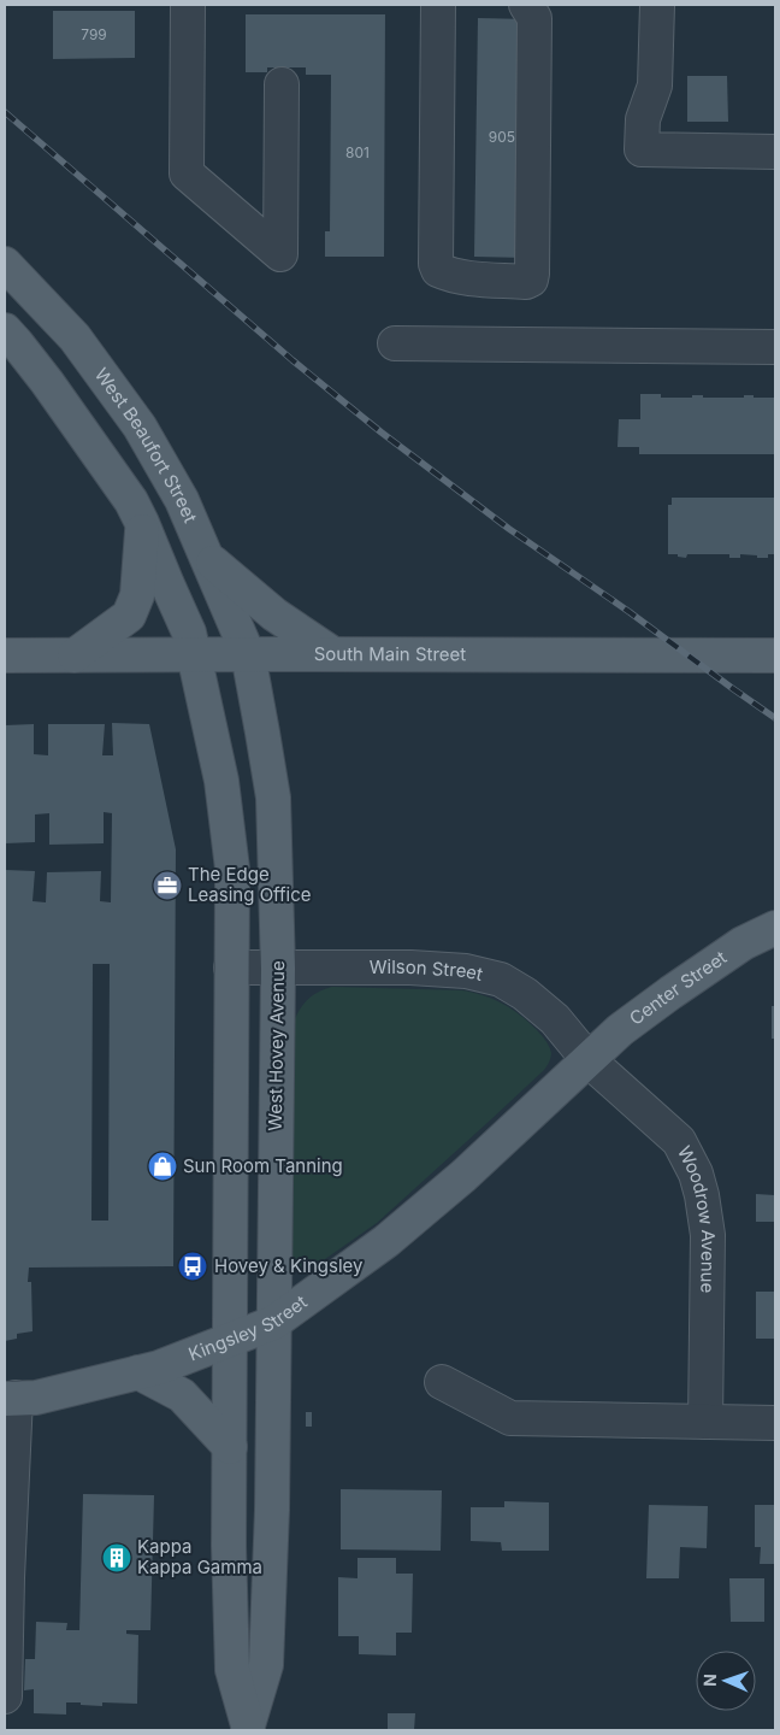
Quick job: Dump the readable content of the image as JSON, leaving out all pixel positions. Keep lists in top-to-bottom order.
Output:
{
  "streets": {
    "main road": [
      "West Beaufort Street",
      "South Main Street",
      "Center Street",
      "West Hovey Avenue",
      "Kingsley Street"
    ],
    "street": ["Wilson Street", "Woodrow Avenue"]
  },
  "crossings": [
    ["West Beaufort Street", "South Main Street"],
    ["West Beaufort Street", "West Hovey Avenue"],
    ["South Main Street", "West Hovey Avenue"],
    ["Wilson Street", "Center Street"],
    ["Wilson Street", "West Hovey Avenue"],
    ["Wilson Street", "Woodrow Avenue"],
    ["Wilson Street", "Kingsley Street"],
    ["Center Street", "Woodrow Avenue"],
    ["Center Street", "Kingsley Street"],
    ["West Hovey Avenue", "Kingsley Street"],
    ["Woodrow Avenue", "Kingsley Street"]
  ],
  "places": {
    "office": ["The Edge Leasing Office"],
    "shop": ["Sun Room Tanning"],
    "bus stop": ["Hovey & Kingsley"],
    "building": ["Kappa Kappa Gamma"]
  },
  "house_numbers": ["799", "905", "801"],
  "north": "left"
}
